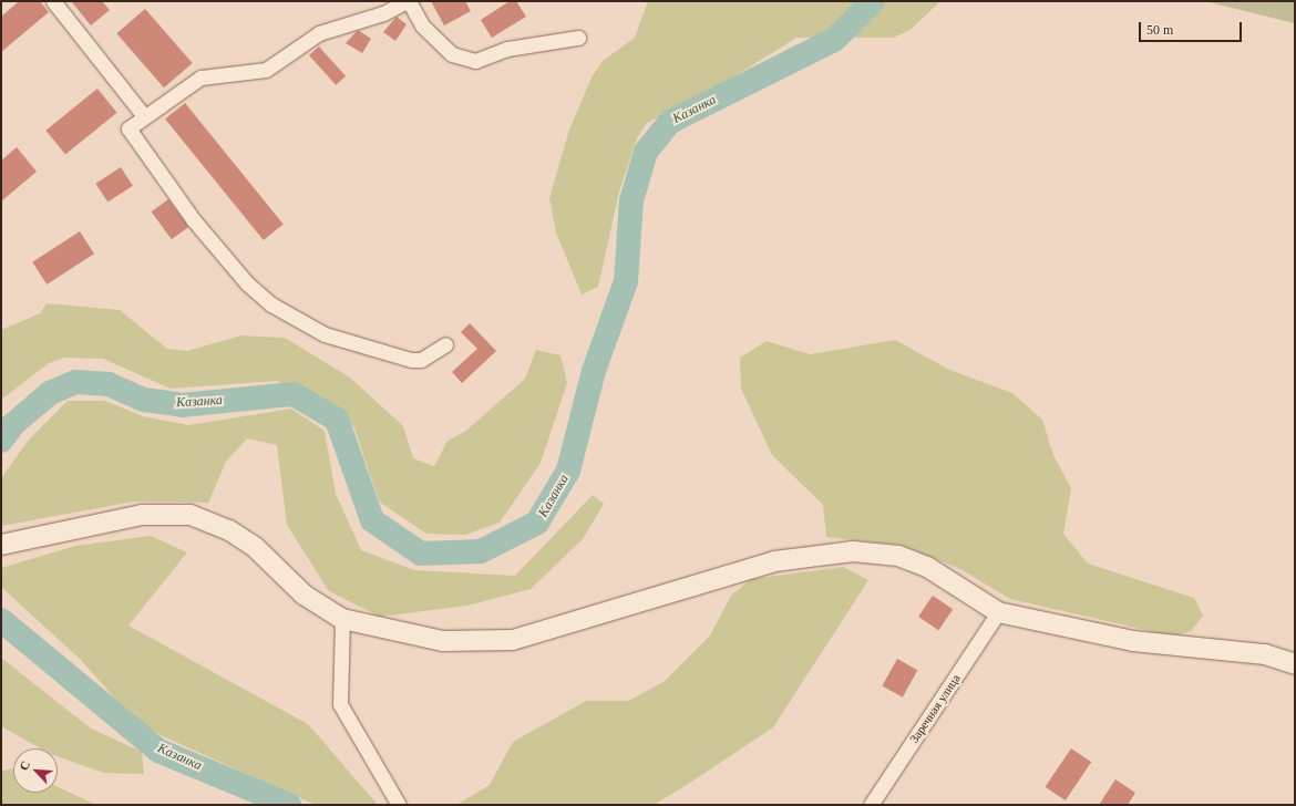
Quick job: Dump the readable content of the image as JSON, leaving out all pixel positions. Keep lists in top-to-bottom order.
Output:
{
  "streets": {
    "street": ["Заречная улица"]
  },
  "water": ["Казанка"],
  "scale_bar": "50 m",
  "north": "top left"
}
